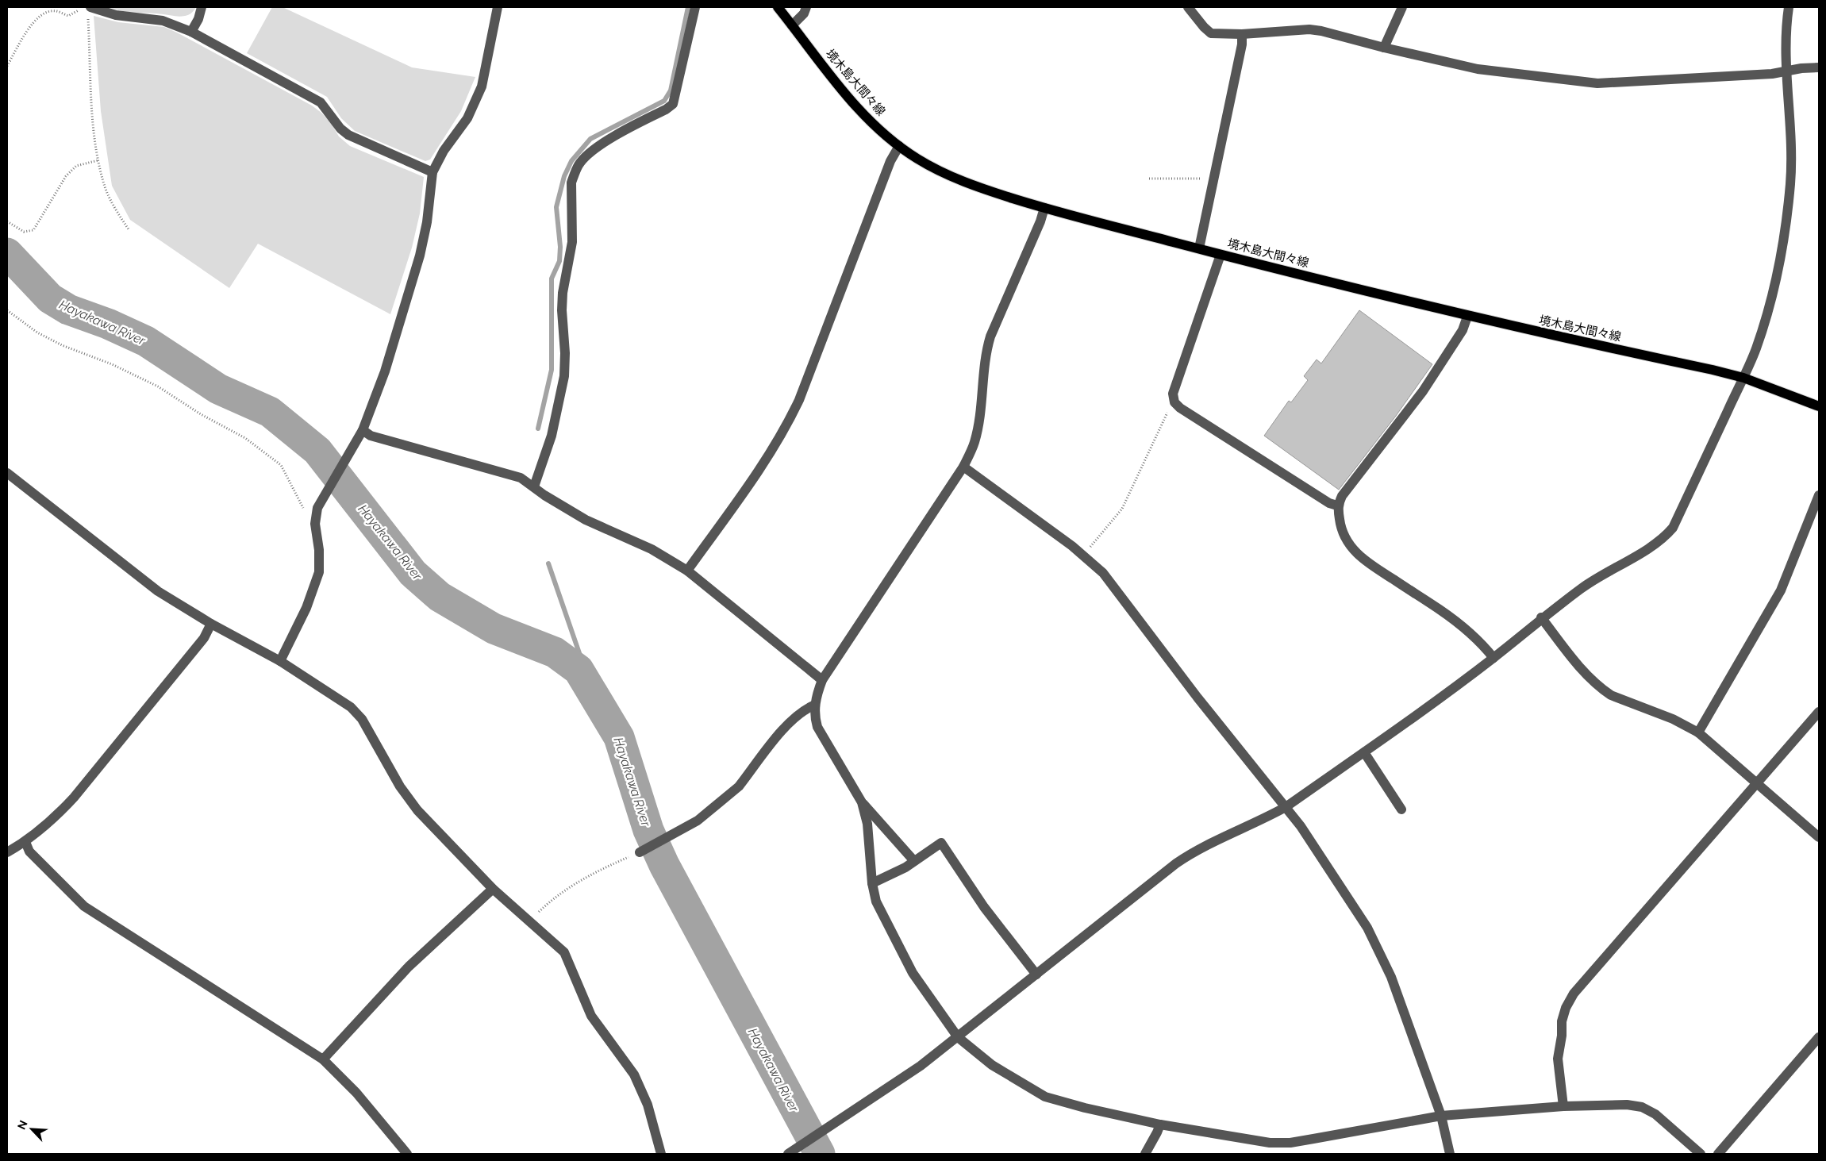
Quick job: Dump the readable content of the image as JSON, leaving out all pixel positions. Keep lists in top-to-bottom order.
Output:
{
  "streets": {
    "main road": ["境木島大間々線"]
  },
  "water": ["Hayakawa River"],
  "north": "top left"
}
